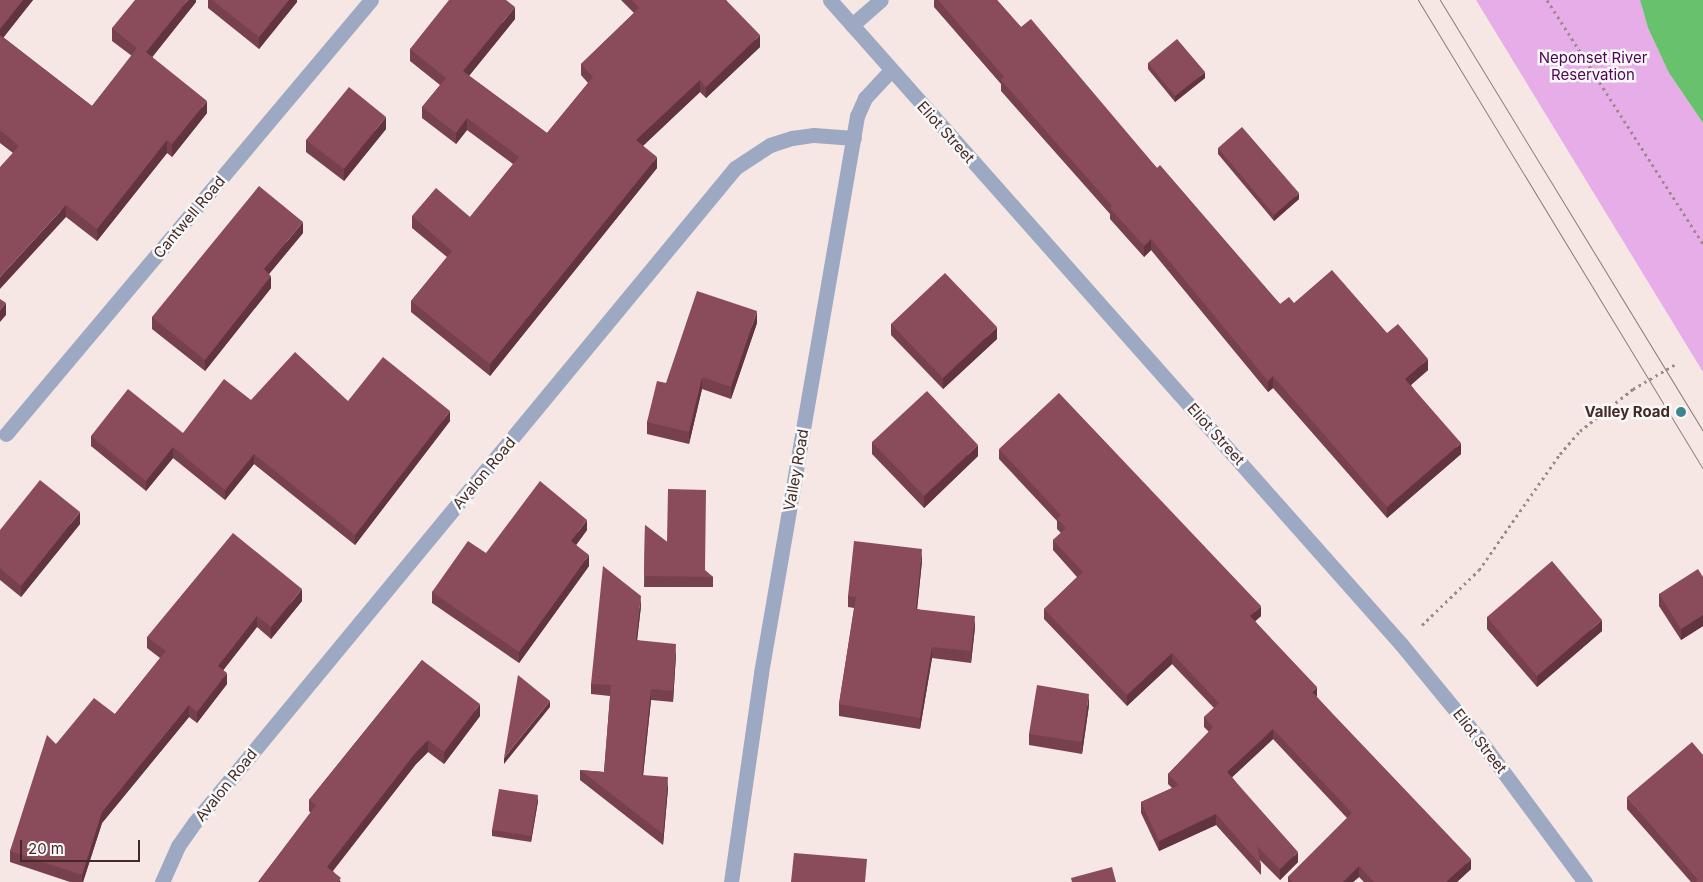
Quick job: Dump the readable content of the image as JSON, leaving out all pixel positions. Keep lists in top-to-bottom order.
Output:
{
  "streets": {
    "street": [
      "Eliot Street",
      "Cantwell Road",
      "Valley Road",
      "Avalon Road"
    ]
  },
  "crossings": [
    ["Eliot Street", "Valley Road"],
    ["Valley Road", "Avalon Road"]
  ],
  "parks": ["Neponset River Reservation"],
  "places": ["Valley Road"],
  "scale_bar": "20 m"
}
